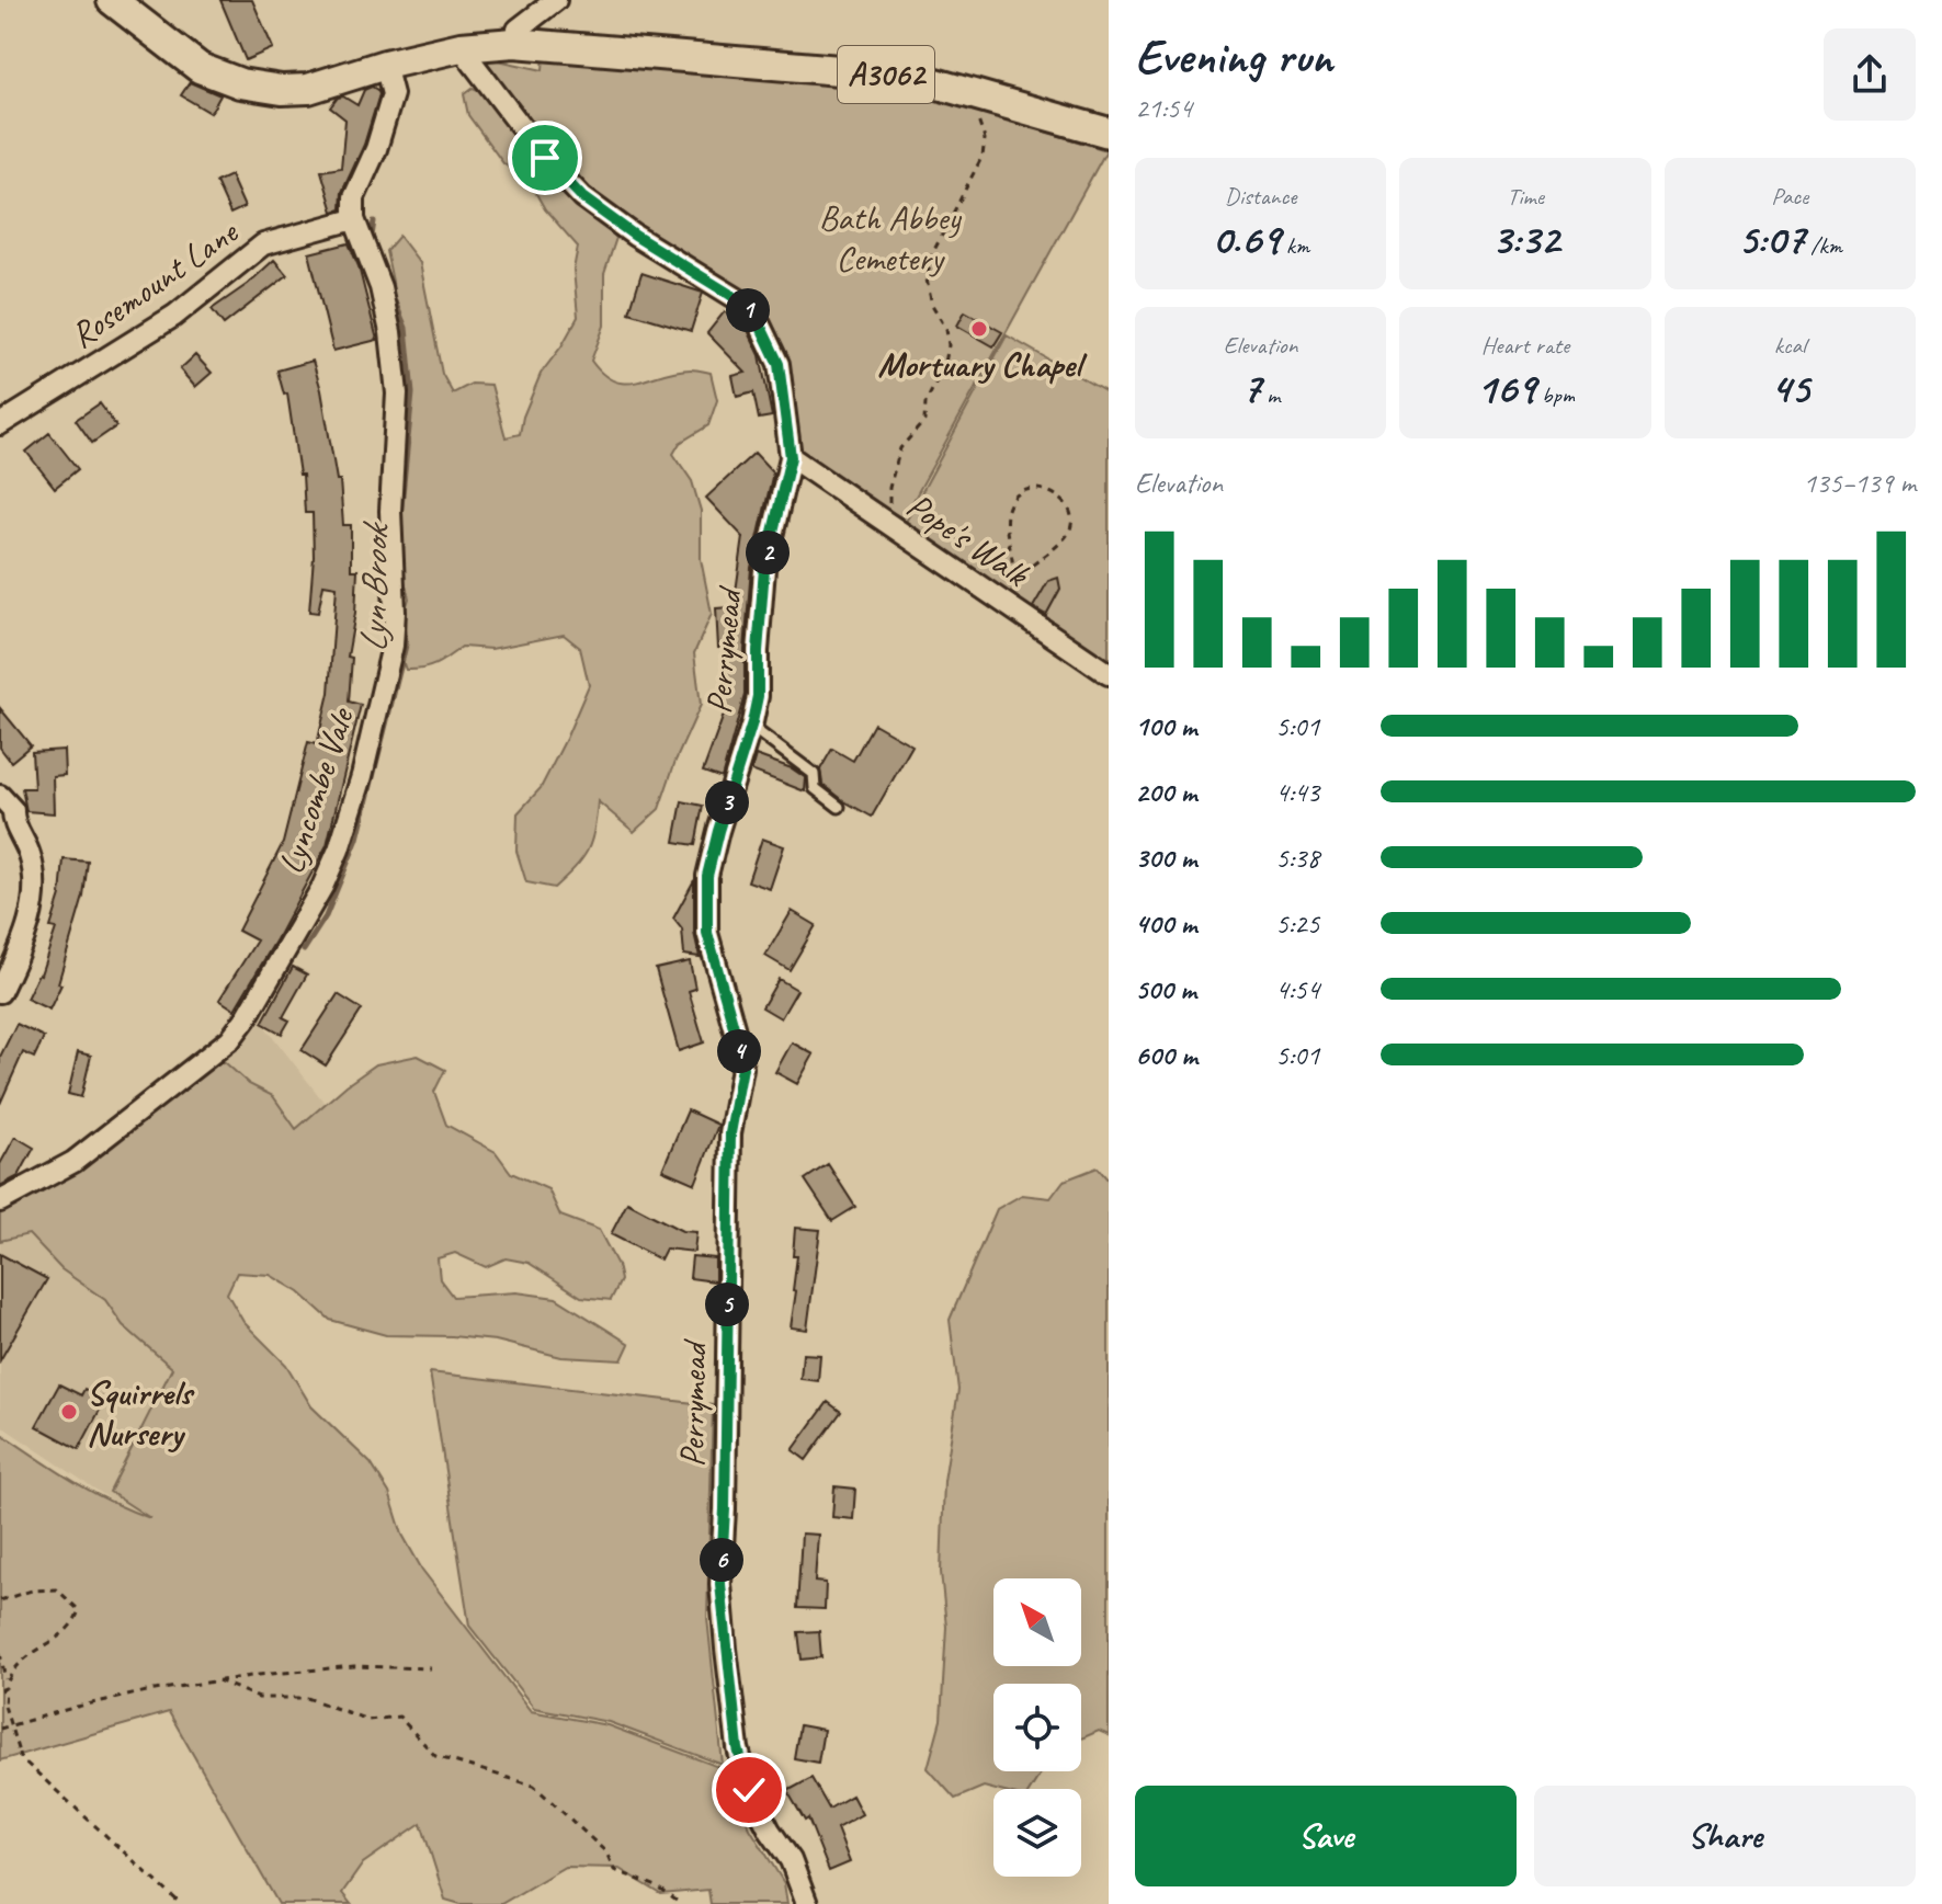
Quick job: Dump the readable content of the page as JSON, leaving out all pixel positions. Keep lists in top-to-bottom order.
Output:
{
  "streets": {
    "main road": ["A3062"],
    "street": [
      "Rosemount Lane",
      "Pope's Walk",
      "Perrymead",
      "Lyncombe Vale"
    ]
  },
  "crossings": [
    ["A3062", "Perrymead"],
    ["Rosemount Lane", "Lyncombe Vale"],
    ["Pope's Walk", "Perrymead"]
  ],
  "water": ["Lyn Brook"],
  "parks": ["Bath Abbey Cemetery"],
  "places": ["Mortuary Chapel", "Squirrels Nursery"],
  "north": "top left",
  "page": {
    "heading": ["Evening run", "21:54"],
    "stats": [
      ["Distance", "0.69 km"],
      ["Time", "3:32"],
      ["Pace", "5:07 /km"],
      ["Elevation", "7 m"],
      ["Heart rate", "169 bpm"],
      ["kcal", "45"]
    ],
    "pins": [
      "1",
      "2",
      "3",
      "4",
      "5",
      "6"
    ],
    "chart": ["Elevation", "135–139 m"],
    "list": [
      {
        "name": "100 m",
        "note": "5:01"
      },
      {
        "name": "200 m",
        "note": "4:43"
      },
      {
        "name": "300 m",
        "note": "5:38"
      },
      {
        "name": "400 m",
        "note": "5:25"
      },
      {
        "name": "500 m",
        "note": "4:54"
      },
      {
        "name": "600 m",
        "note": "5:01"
      }
    ],
    "buttons": ["Save", "Share"]
  }
}
